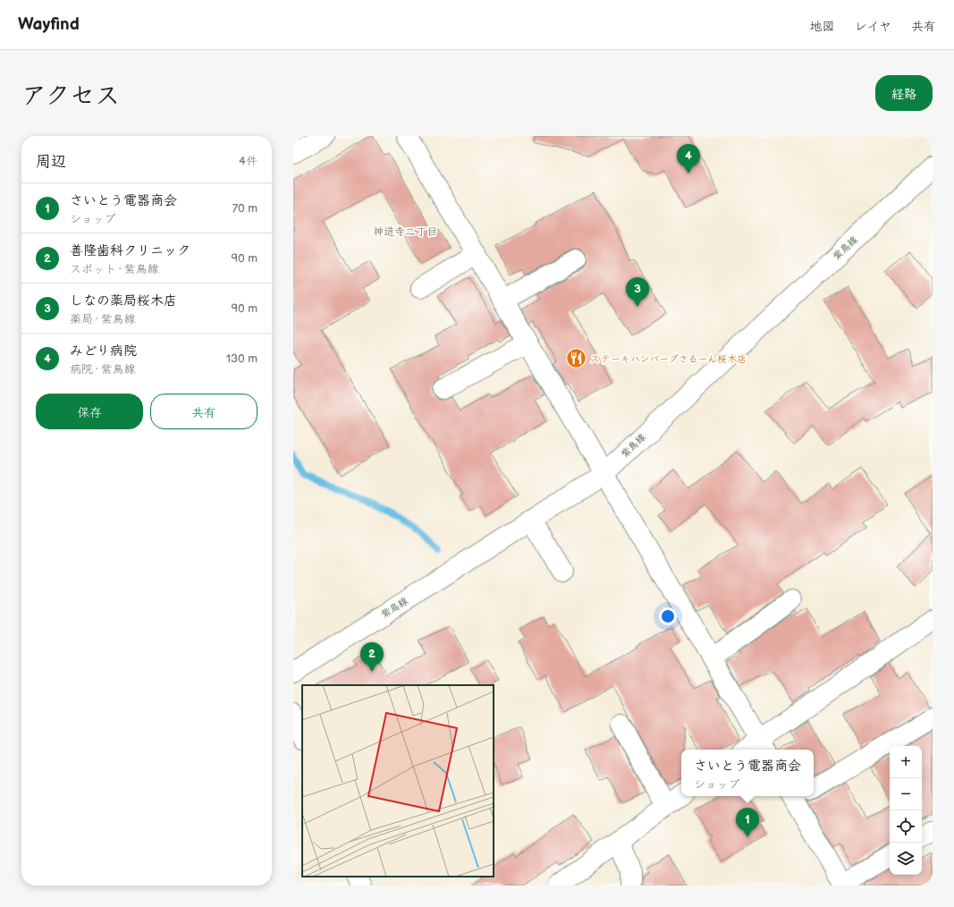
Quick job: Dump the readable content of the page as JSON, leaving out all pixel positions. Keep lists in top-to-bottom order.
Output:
{
  "streets": {
    "street": ["紫鳥線"]
  },
  "districts": ["神道寺二丁目"],
  "places": {
    "restaurant": ["ステーキハンバーグさるーん桜木店"]
  },
  "page": {
    "header": "Wayfind",
    "nav": ["地図", "レイヤ", "共有"],
    "title": "アクセス",
    "buttons": [
      "経路",
      ["保存", "共有"]
    ],
    "heading": ["周辺", "4件"],
    "pins": [
      "4",
      "3",
      "2",
      "1"
    ],
    "list": [
      {
        "mark": "1",
        "name": "さいとう電器商会",
        "note": "ショップ",
        "value": "70 m"
      },
      {
        "mark": "2",
        "name": "善隆歯科クリニック",
        "note": "スポット · 紫鳥線",
        "value": "90 m"
      },
      {
        "mark": "3",
        "name": "しなの薬局桜木店",
        "note": "薬局 · 紫鳥線",
        "value": "90 m"
      },
      {
        "mark": "4",
        "name": "みどり病院",
        "note": "病院 · 紫鳥線",
        "value": "130 m"
      }
    ],
    "map_buttons": ["+", "−"],
    "popup": ["さいとう電器商会", "ショップ"]
  }
}
